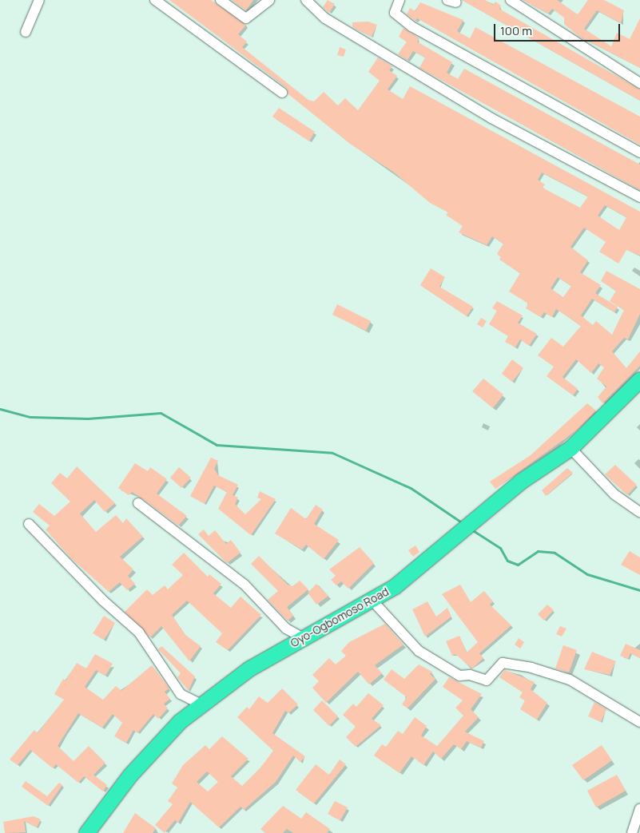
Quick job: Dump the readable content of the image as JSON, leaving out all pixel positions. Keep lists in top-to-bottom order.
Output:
{
  "streets": {
    "highway": ["Oyo-Ogbomoso Road"]
  },
  "scale_bar": "100 m"
}
